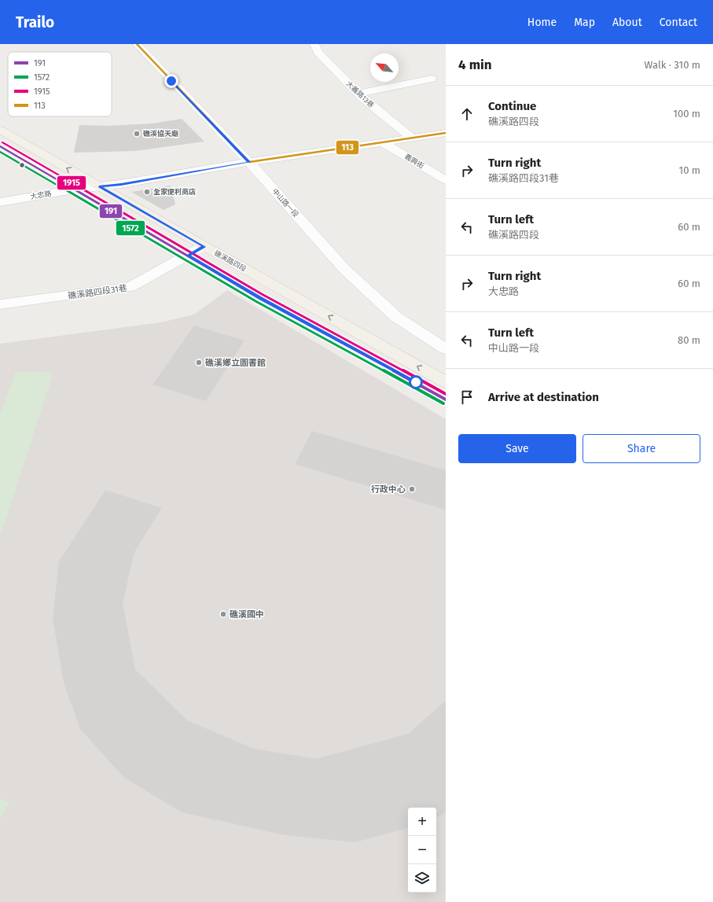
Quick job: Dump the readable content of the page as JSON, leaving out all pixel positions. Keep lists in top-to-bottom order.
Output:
{
  "streets": {
    "main road": ["礁溪路四段"],
    "street": [
      "大義路13巷",
      "義興街",
      "大忠路",
      "中山路一段",
      "礁溪路四段31巷"
    ]
  },
  "crossings": [
    ["大義路13巷", "大忠路"],
    ["義興街", "大忠路"],
    ["大忠路", "中山路一段"],
    ["大忠路", "礁溪路四段"],
    ["礁溪路四段", "礁溪路四段31巷"]
  ],
  "places": [
    "礁溪協天廟",
    "全家便利商店",
    "礁溪鄉立圖書館",
    "行政中心",
    "礁溪國中"
  ],
  "lines": [
    "transit line 113",
    "transit line 1915",
    "transit line 191",
    "transit line 1572"
  ],
  "legend": [
    "191",
    "1572",
    "1915",
    "113"
  ],
  "north": "top left",
  "page": {
    "header": "Trailo",
    "nav": [
      "Home",
      "Map",
      "About",
      "Contact"
    ],
    "heading": ["4 min", "Walk · 310 m"],
    "list": [
      ["Continue", "礁溪路四段", "100 m"],
      ["Turn right", "礁溪路四段31巷", "10 m"],
      ["Turn left", "礁溪路四段", "60 m"],
      ["Turn right", "大忠路", "60 m"],
      ["Turn left", "中山路一段", "80 m"],
      "Arrive at destination"
    ],
    "buttons": ["Save", "Share"],
    "map_buttons": ["+", "−"]
  }
}
